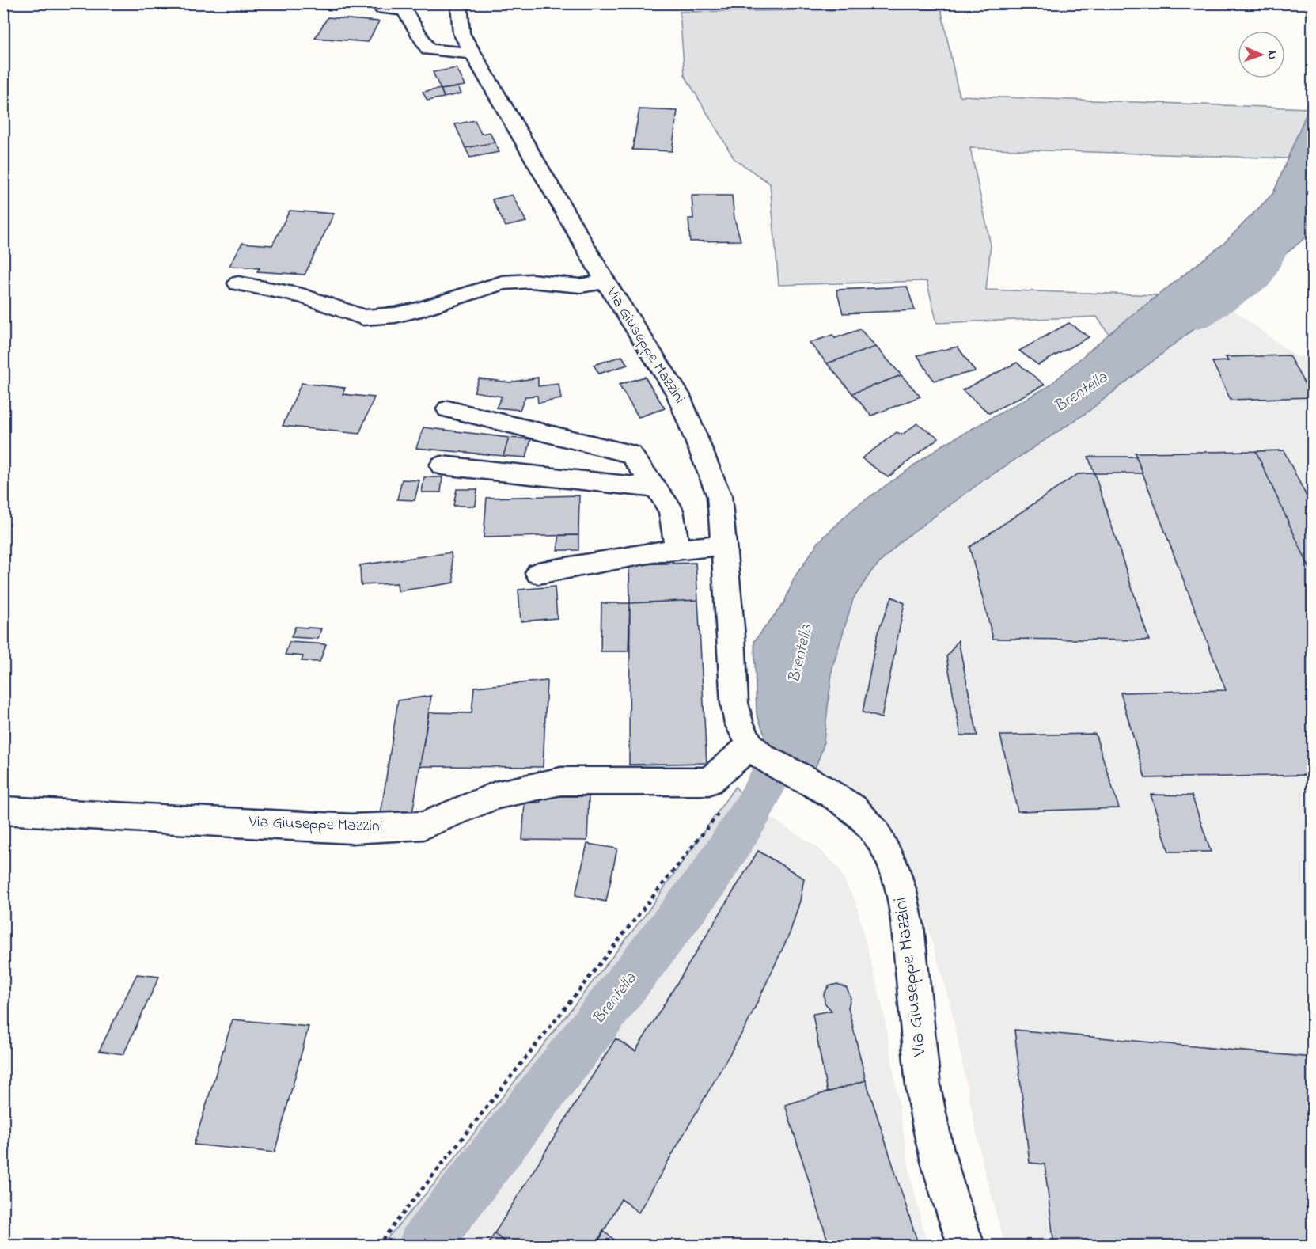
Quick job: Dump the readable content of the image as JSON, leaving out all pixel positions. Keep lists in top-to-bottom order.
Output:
{
  "streets": {
    "street": ["Via Giuseppe Mazzini"]
  },
  "water": ["Brentella"],
  "north": "right"
}
